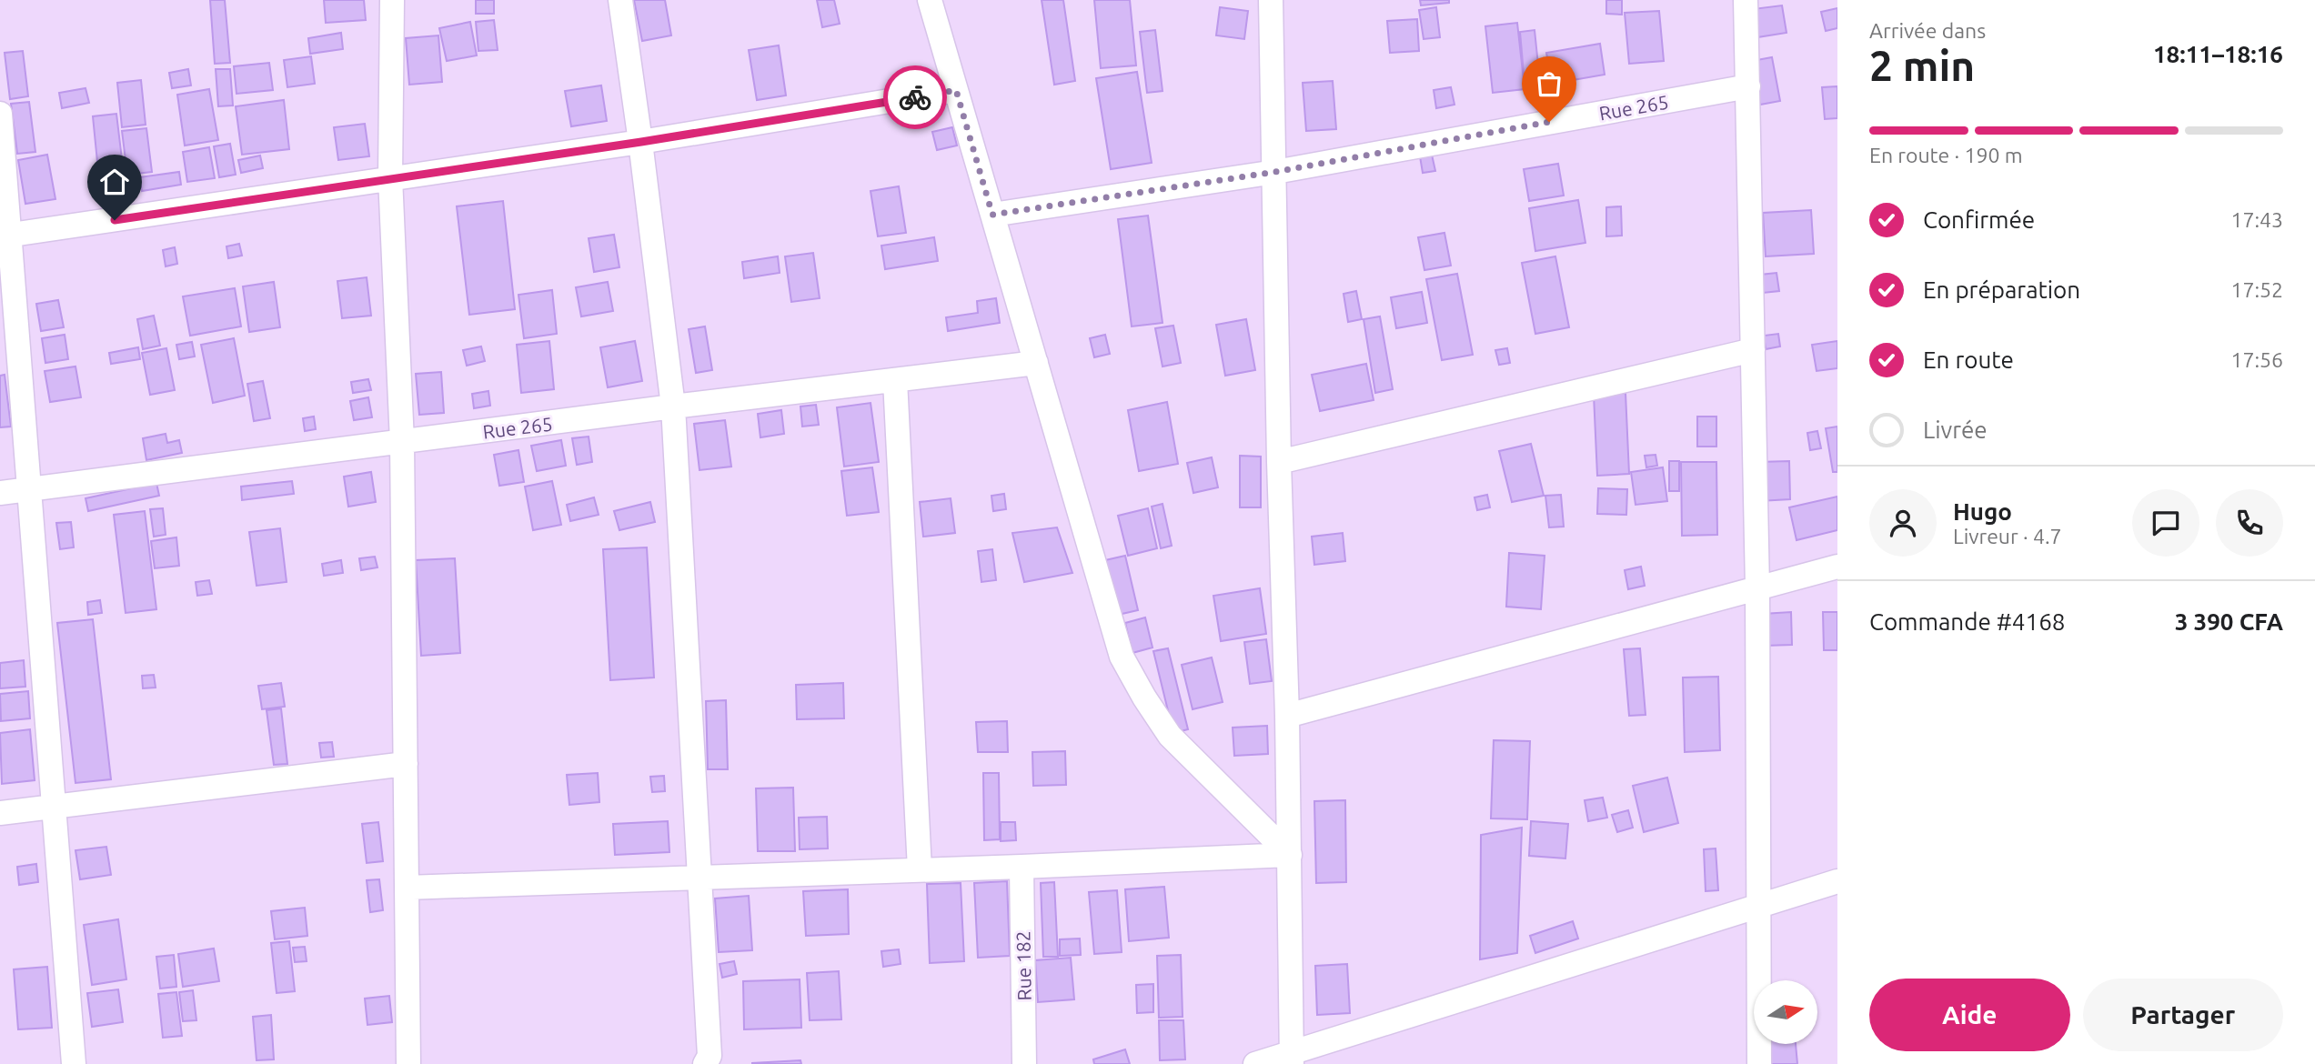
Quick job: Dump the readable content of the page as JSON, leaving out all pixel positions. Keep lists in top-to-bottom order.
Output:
{
  "streets": {
    "street": ["Rue 265", "Rue 182"]
  },
  "north": "right",
  "page": {
    "heading": ["2 min", "Arrivée dans", "18:11–18:16"],
    "panel": [
      "Hugo",
      "Livreur · 4.7",
      "Commande #4168",
      "3 390 CFA"
    ],
    "bar": "En route · 190 m",
    "list": [
      ["Confirmée", "17:43"],
      ["En préparation", "17:52"],
      ["En route", "17:56"],
      "Livrée"
    ],
    "buttons": ["Aide", "Partager"]
  }
}
